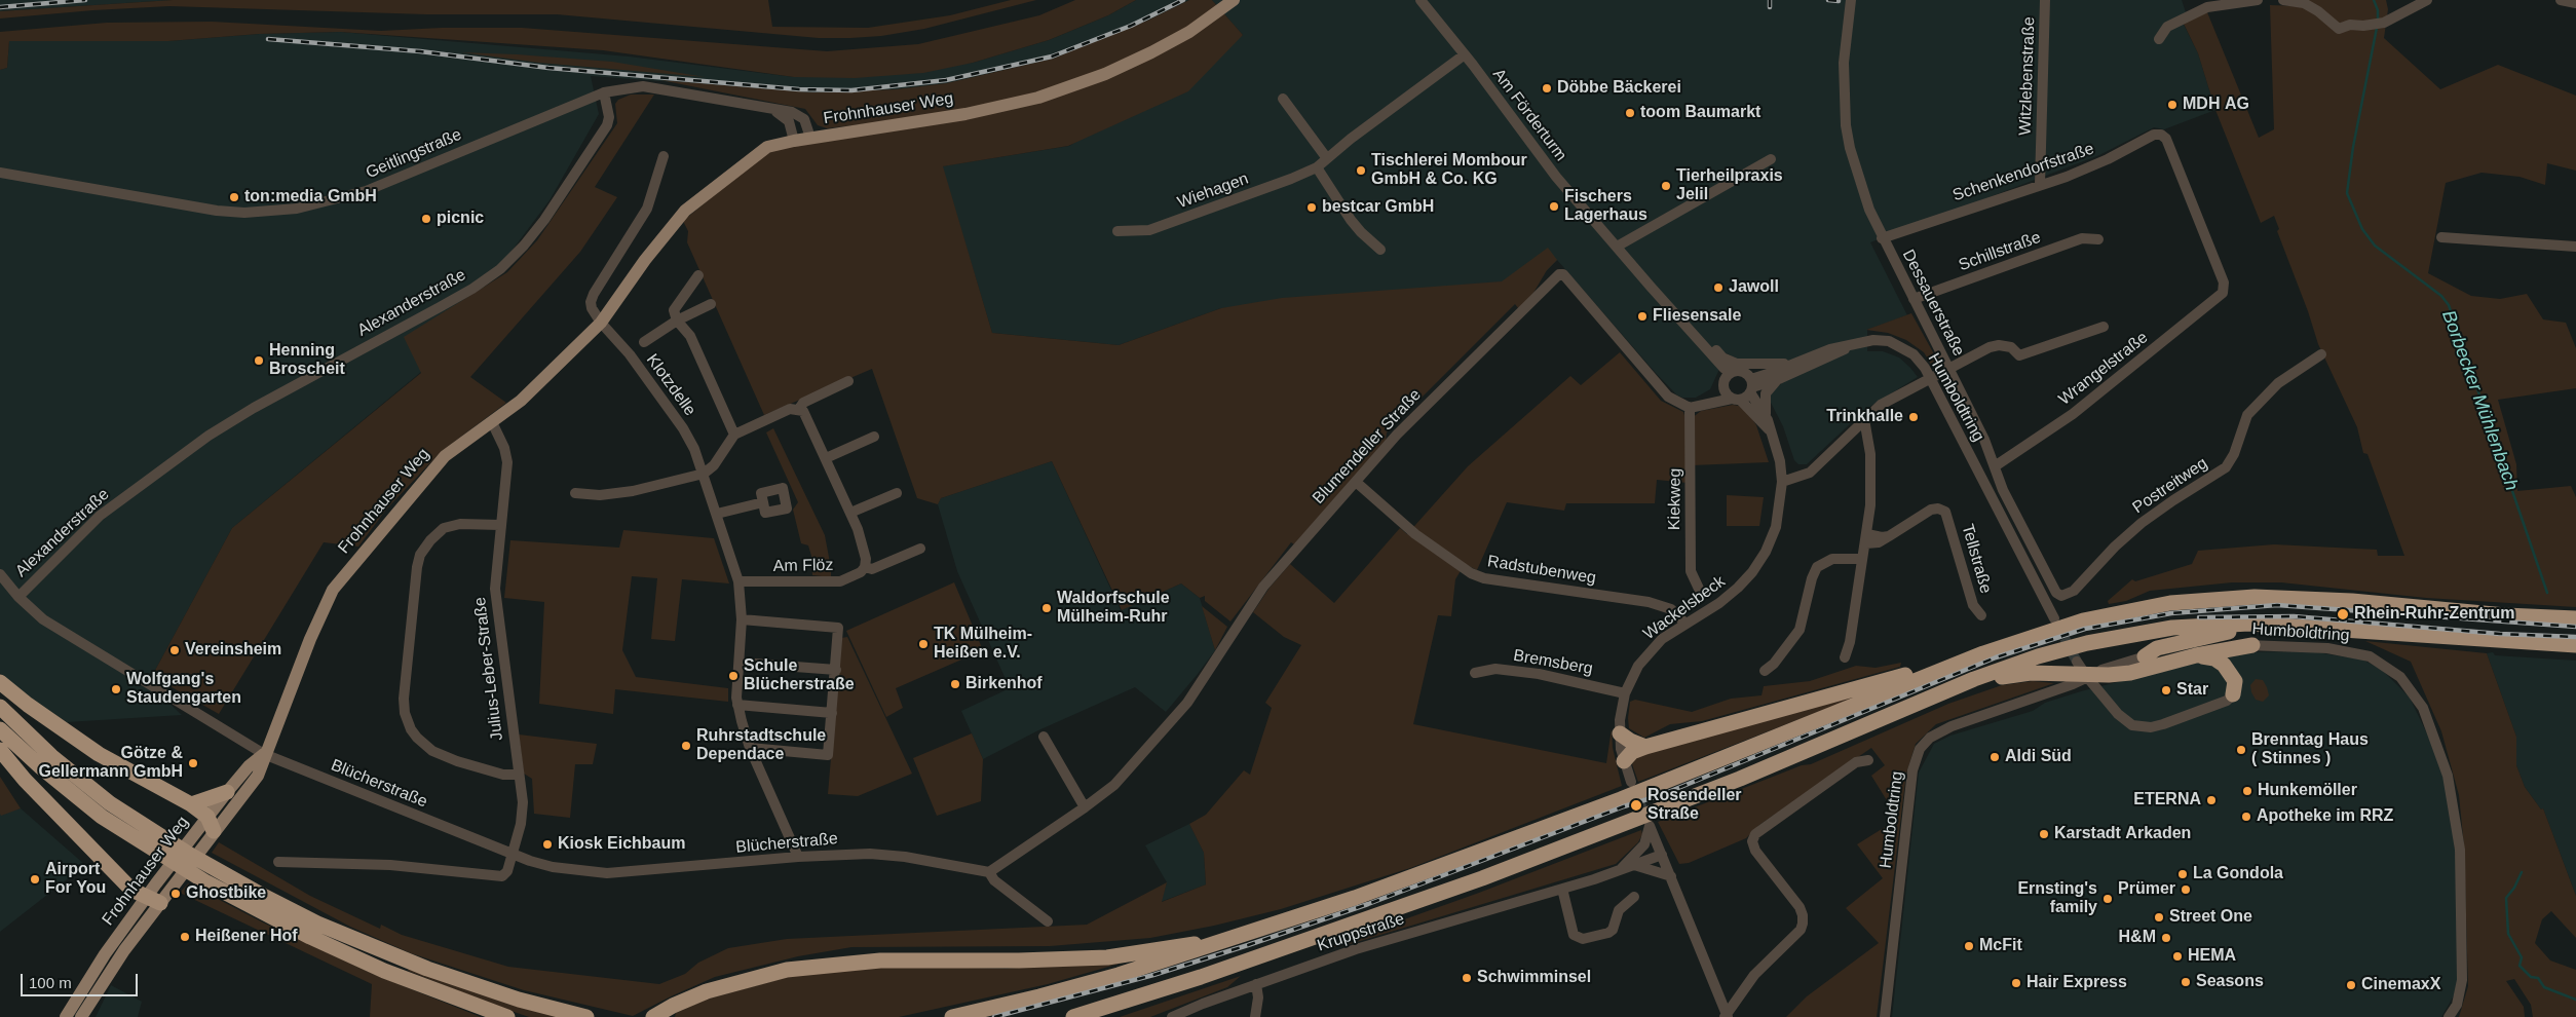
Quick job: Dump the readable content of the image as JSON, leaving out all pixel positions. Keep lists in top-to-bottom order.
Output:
{
  "streets": {
    "main road": ["Frohnhauser Weg"],
    "street": [
      "Witzlebenstraße",
      "Am Förderturm",
      "Geitlingstraße",
      "Schenkendorfstraße",
      "Wiehagen",
      "Schillstraße",
      "Alexanderstraße",
      "Dessauerstraße",
      "Wrangelstraße",
      "Klotzdelle",
      "Humboldtring",
      "Blumendeller Straße",
      "Postreitweg",
      "Kiekweg",
      "Tellstraße",
      "Am Flöz",
      "Radstubenweg",
      "Wackelsbeck",
      "Bremsberg",
      "Julius-Leber-Straße",
      "Blücherstraße",
      "Kruppstraße"
    ]
  },
  "crossings": [
    ["Witzlebenstraße", "Schenkendorfstraße"],
    ["Frohnhauser Weg", "Geitlingstraße"],
    ["Frohnhauser Weg", "Alexanderstraße"],
    ["Frohnhauser Weg", "Klotzdelle"],
    ["Frohnhauser Weg", "Julius-Leber-Straße"],
    ["Frohnhauser Weg", "Blücherstraße"],
    ["Am Förderturm", "Wiehagen"],
    ["Am Förderturm", "Humboldtring"],
    ["Am Förderturm", "Wackelsbeck"],
    ["Geitlingstraße", "Alexanderstraße"],
    ["Schenkendorfstraße", "Dessauerstraße"],
    ["Schenkendorfstraße", "Wrangelstraße"],
    ["Schillstraße", "Dessauerstraße"],
    ["Alexanderstraße", "Blücherstraße"],
    ["Dessauerstraße", "Wrangelstraße"],
    ["Dessauerstraße", "Postreitweg"],
    ["Klotzdelle", "Am Flöz"],
    ["Klotzdelle", "Blücherstraße"],
    ["Blumendeller Straße", "Kiekweg"],
    ["Blumendeller Straße", "Radstubenweg"],
    ["Blumendeller Straße", "Blücherstraße"],
    ["Radstubenweg", "Wackelsbeck"],
    ["Wackelsbeck", "Bremsberg"],
    ["Julius-Leber-Straße", "Blücherstraße"]
  ],
  "water": ["Borbecker Mühlenbach"],
  "places": [
    "Döbbe Bäckerei",
    "MDH AG",
    "toom Baumarkt",
    "Tischlerei Mombour GmbH & Co. KG",
    "Tierheilpraxis Jelil",
    "ton:media GmbH",
    "Fischers Lagerhaus",
    "bestcar GmbH",
    "picnic",
    "Jawoll",
    "Fliesensale",
    "Henning Broscheit",
    "Trinkhalle",
    "Waldorfschule Mülheim-Ruhr",
    "Rhein-Ruhr-Zentrum",
    "TK Mülheim- Heißen e.V.",
    "Vereinsheim",
    "Schule Blücherstraße",
    "Birkenhof",
    "Wolfgang's Staudengarten",
    "Star",
    "Ruhrstadtschule Dependace",
    "Brenntag Haus ( Stinnes )",
    "Aldi Süd",
    "Götze & Gellermann GmbH",
    "Hunkemöller",
    "ETERNA",
    "Rosendeller Straße",
    "Apotheke im RRZ",
    "Karstadt Arkaden",
    "Kiosk Eichbaum",
    "La Gondola",
    "Airport For You",
    "Prümer",
    "Ghostbike",
    "Ernsting's family",
    "Street One",
    "Heißener Hof",
    "H&M",
    "McFit",
    "HEMA",
    "Schwimminsel",
    "Seasons",
    "Hair Express",
    "CinemaxX"
  ],
  "scale_bar": "100 m"
}
